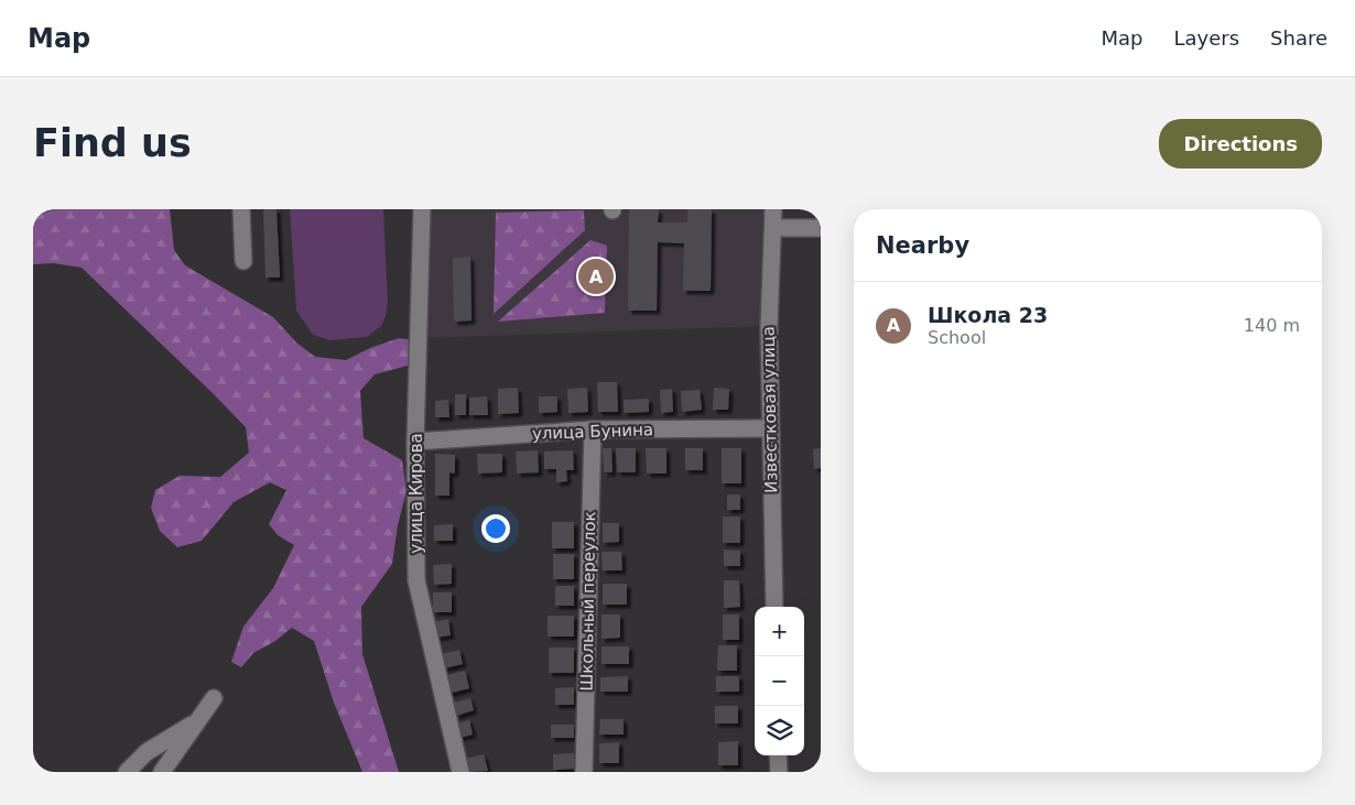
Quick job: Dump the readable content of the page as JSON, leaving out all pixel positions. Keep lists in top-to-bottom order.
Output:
{
  "streets": {
    "street": [
      "Известковая улица",
      "улица Бунина",
      "улица Кирова",
      "Школьный переулок"
    ]
  },
  "crossings": [
    ["Известковая улица", "улица Бунина"],
    ["улица Бунина", "улица Кирова"],
    ["улица Бунина", "Школьный переулок"]
  ],
  "page": {
    "header": "Map",
    "nav": ["Map", "Layers", "Share"],
    "buttons": "Directions",
    "title": "Find us",
    "heading": "Nearby",
    "pins": "A",
    "list": [
      {
        "mark": "A",
        "name": "Школа 23",
        "note": "School",
        "value": "140 m"
      }
    ],
    "map_buttons": ["+", "−"]
  }
}
